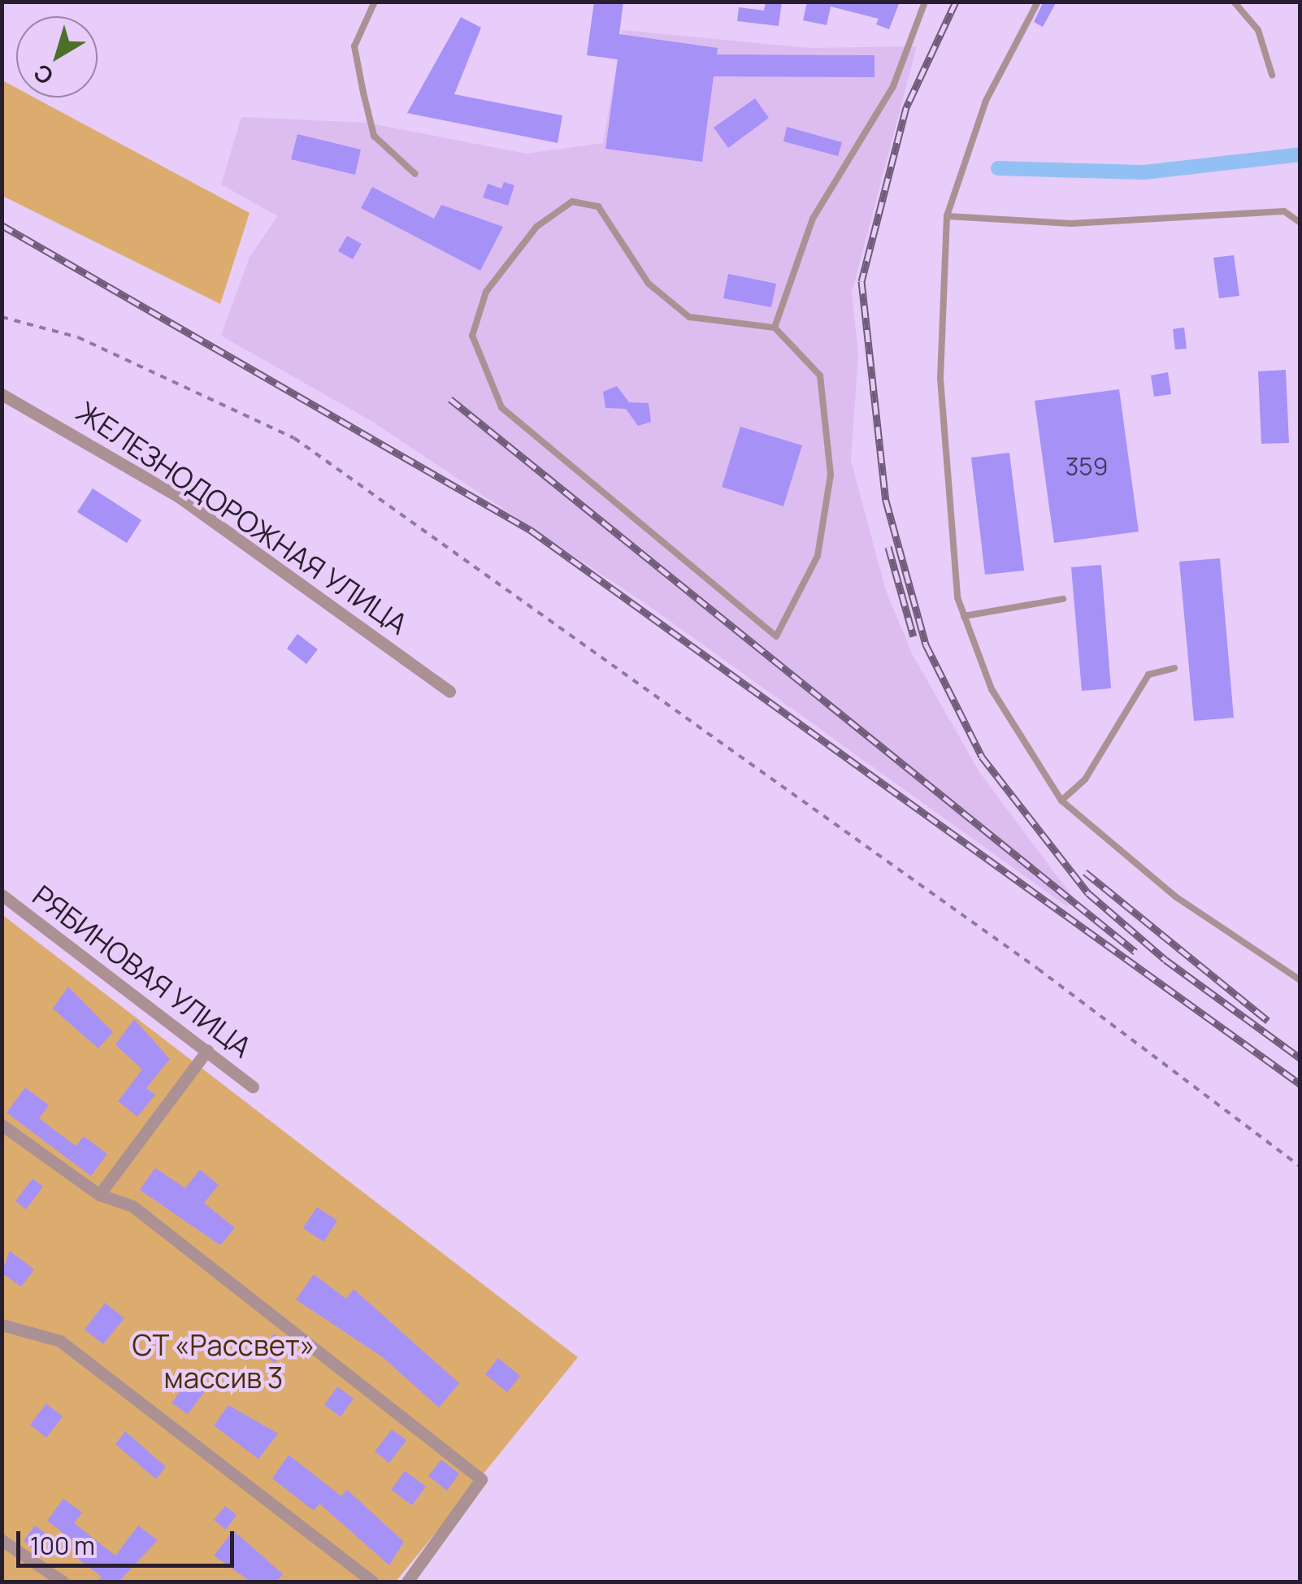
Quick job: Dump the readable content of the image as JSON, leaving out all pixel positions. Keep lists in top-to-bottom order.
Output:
{
  "streets": {
    "street": ["ЖЕЛЕЗНОДОРОЖНАЯ УЛИЦА", "РЯБИНОВАЯ УЛИЦА"]
  },
  "parks": ["СТ «Рассвет» массив 3"],
  "house_numbers": ["359"],
  "scale_bar": "100 m",
  "north": "bottom left"
}
